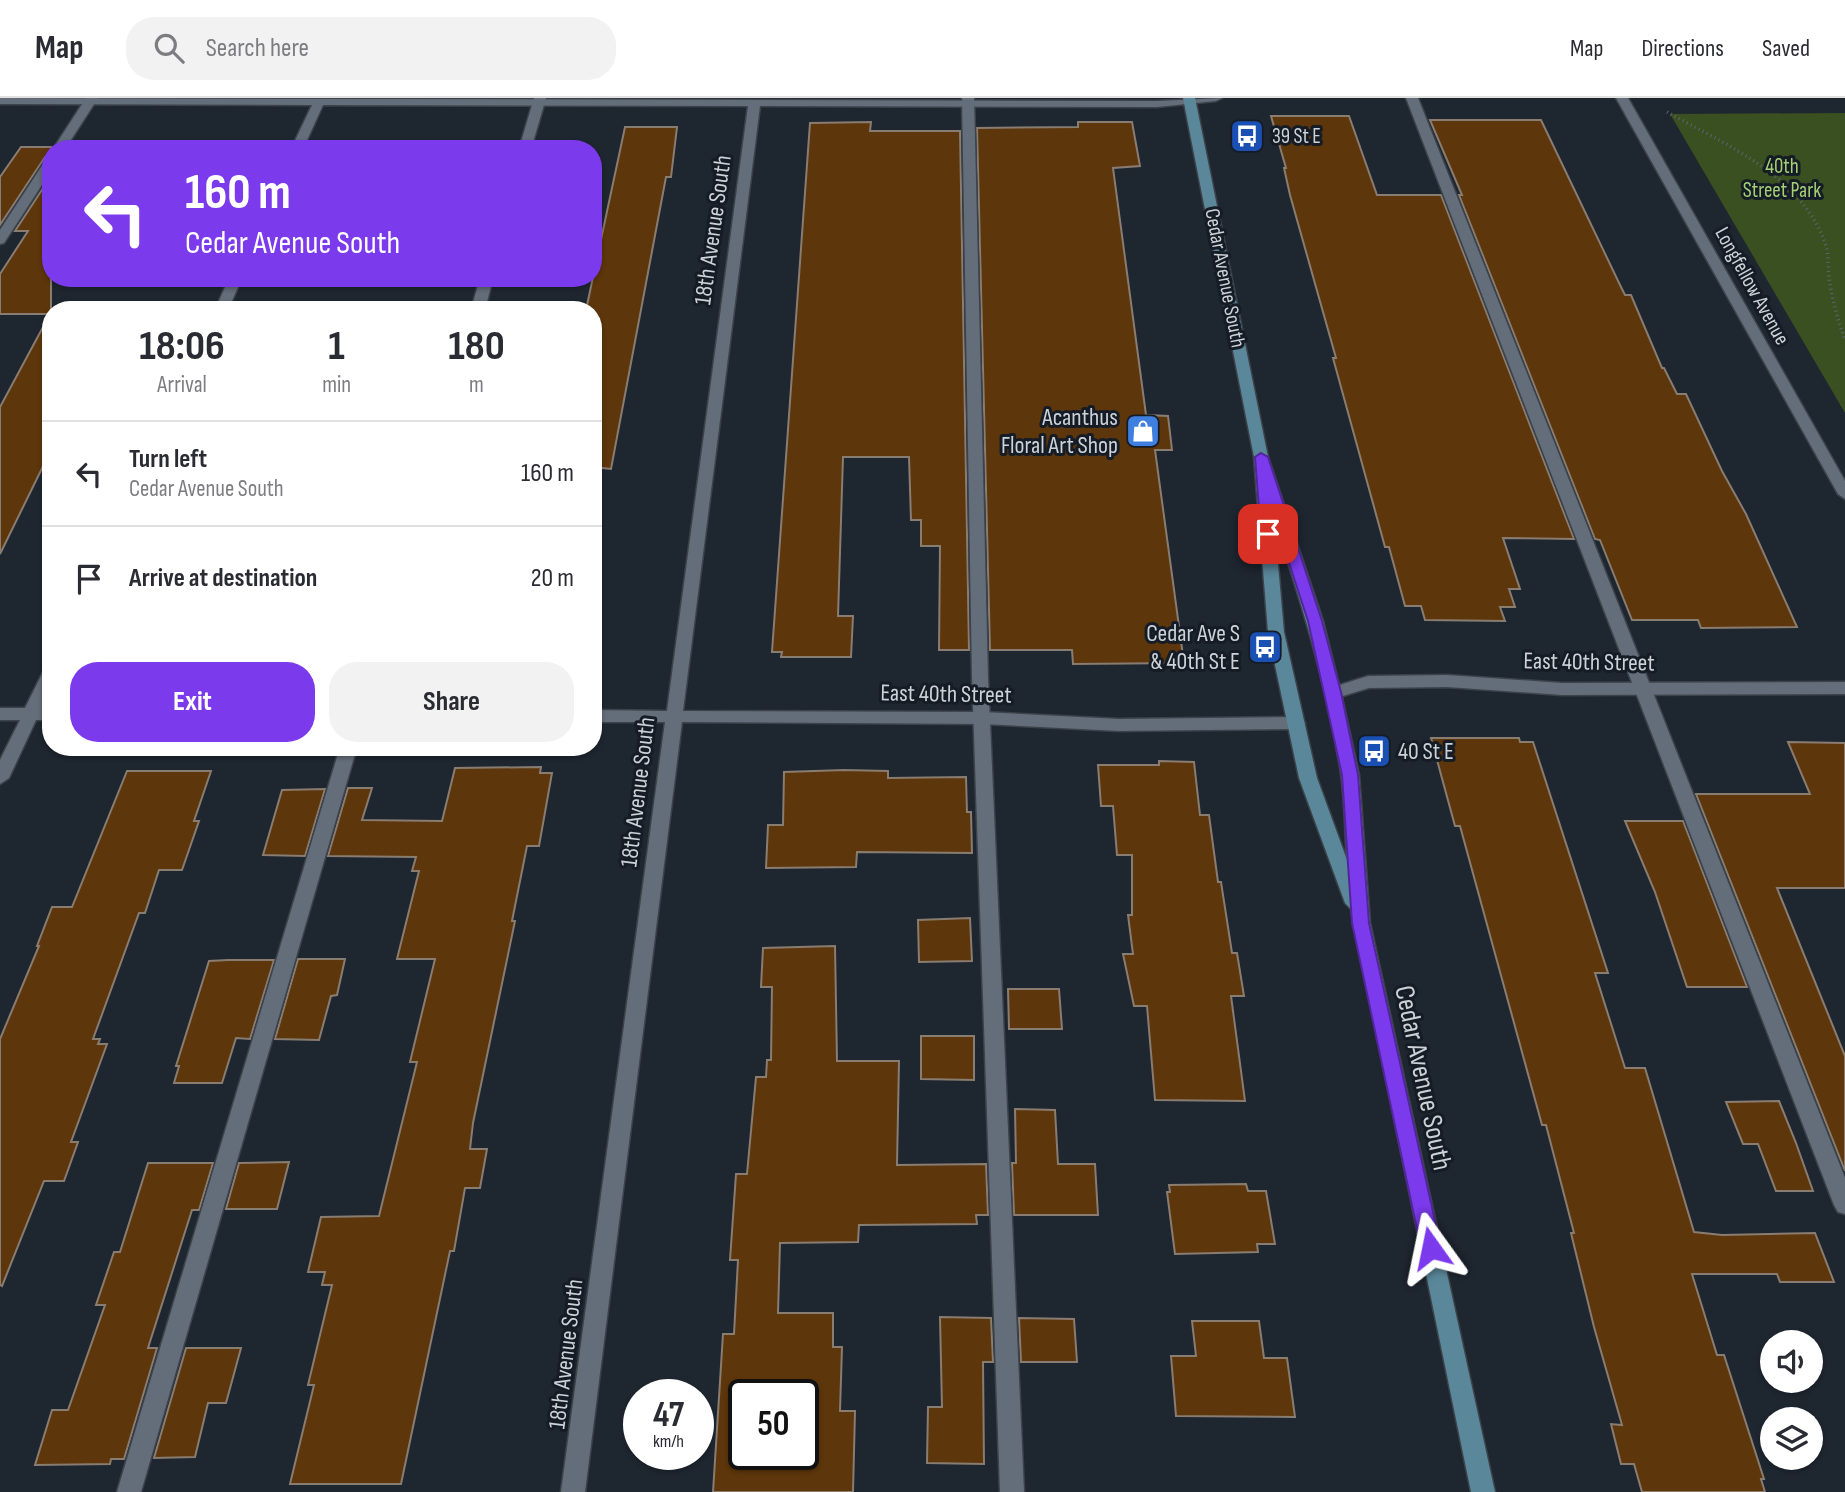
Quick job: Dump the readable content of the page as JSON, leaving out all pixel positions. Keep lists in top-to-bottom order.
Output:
{
  "streets": {
    "main road": ["Cedar Avenue South"],
    "street": ["18th Avenue South", "Longfellow Avenue", "East 40th Street"]
  },
  "crossings": [
    ["18th Avenue South", "East 40th Street"],
    ["Cedar Avenue South", "East 40th Street"]
  ],
  "parks": ["40th Street Park"],
  "places": {
    "bus stop": ["39 St E", "Cedar Ave S & 40th St E", "40 St E"],
    "shop": ["Acanthus Floral Art Shop"]
  },
  "page": {
    "header": "Map",
    "search": "Search here",
    "nav": ["Map", "Directions", "Saved"],
    "turn": ["160 m", "Cedar Avenue South"],
    "eta": [
      "18:06",
      "Arrival",
      "1",
      "min",
      "180",
      "m"
    ],
    "list": [
      {
        "name": "Turn left",
        "note": "Cedar Avenue South",
        "value": "160 m"
      },
      {
        "name": "Arrive at destination",
        "value": "20 m"
      }
    ],
    "buttons": ["Exit", "Share"],
    "speed": "47 km/h",
    "limit": "50"
  }
}
